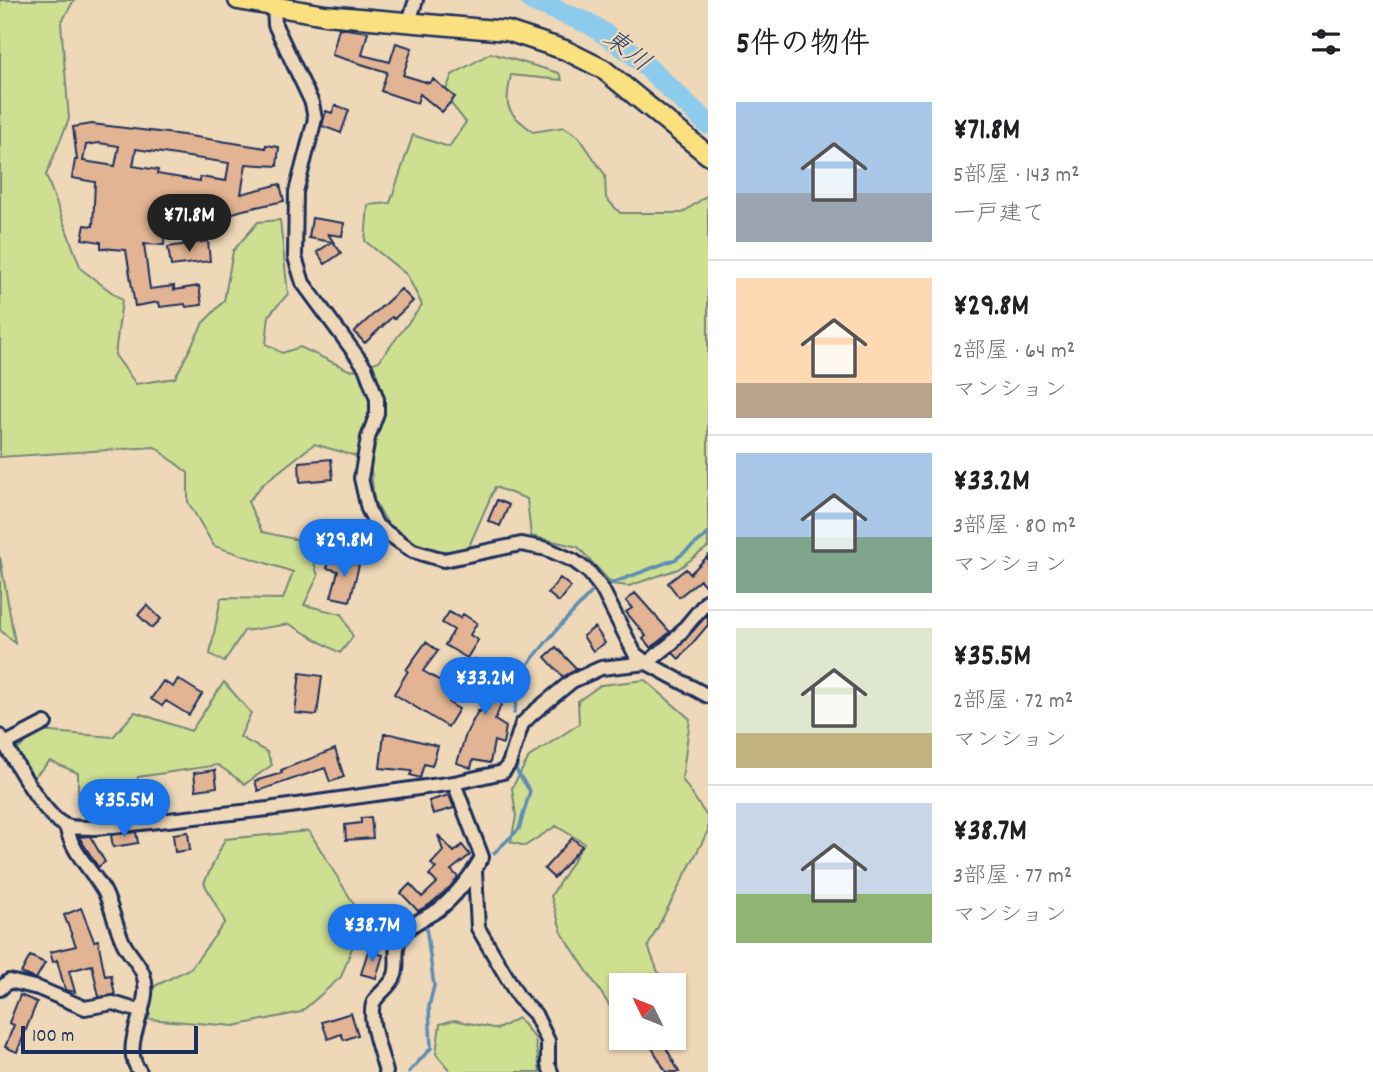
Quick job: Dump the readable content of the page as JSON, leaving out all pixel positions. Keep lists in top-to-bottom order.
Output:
{
  "water": ["東川"],
  "scale_bar": "100 m",
  "north": "top left",
  "page": {
    "heading": "5件の物件",
    "list": [
      {
        "name": "¥71.8M",
        "note": "5部屋 · 143 m² · 一戸建て"
      },
      {
        "name": "¥29.8M",
        "note": "2部屋 · 64 m² · マンション"
      },
      {
        "name": "¥33.2M",
        "note": "3部屋 · 80 m² · マンション"
      },
      {
        "name": "¥35.5M",
        "note": "2部屋 · 72 m² · マンション"
      },
      {
        "name": "¥38.7M",
        "note": "3部屋 · 77 m² · マンション"
      }
    ],
    "price": [
      "¥71.8M",
      "¥29.8M",
      "¥33.2M",
      "¥35.5M",
      "¥38.7M"
    ],
    "scale": "100 m"
  }
}
